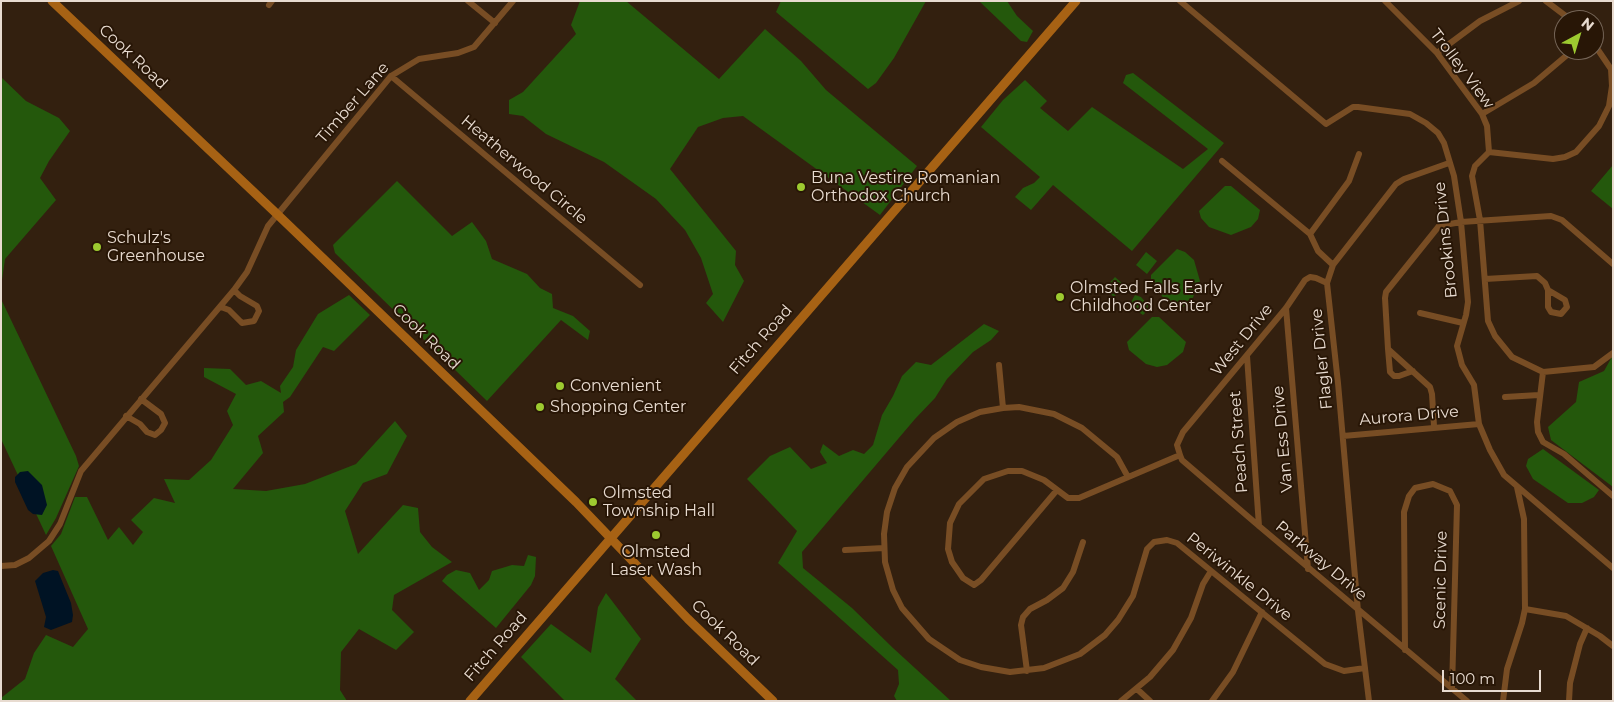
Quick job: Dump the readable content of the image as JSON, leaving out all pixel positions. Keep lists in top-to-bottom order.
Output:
{
  "streets": {
    "street": [
      "Cook Road",
      "Trolley View",
      "Timber Lane",
      "Heatherwood Circle",
      "Brookins Drive",
      "Fitch Road",
      "West Drive",
      "Flagler Drive",
      "Aurora Drive",
      "Van Ess Drive",
      "Peach Street",
      "Parkway Drive",
      "Periwinkle Drive",
      "Scenic Drive"
    ]
  },
  "crossings": [
    ["Cook Road", "Timber Lane"],
    ["Cook Road", "Fitch Road"],
    ["Timber Lane", "Heatherwood Circle"],
    ["Brookins Drive", "Flagler Drive"],
    ["Brookins Drive", "Aurora Drive"],
    ["West Drive", "Flagler Drive"],
    ["West Drive", "Van Ess Drive"],
    ["West Drive", "Peach Street"],
    ["West Drive", "Parkway Drive"],
    ["Flagler Drive", "Aurora Drive"],
    ["Flagler Drive", "Parkway Drive"],
    ["Flagler Drive", "Periwinkle Drive"],
    ["Van Ess Drive", "Parkway Drive"],
    ["Peach Street", "Parkway Drive"],
    ["Parkway Drive", "Scenic Drive"]
  ],
  "places": [
    "Buna Vestire Romanian Orthodox Church",
    "Schulz's Greenhouse",
    "Olmsted Falls Early Childhood Center",
    "Convenient",
    "Shopping Center",
    "Olmsted Township Hall",
    "Olmsted Laser Wash"
  ],
  "scale_bar": "100 m",
  "north": "top right"
}
